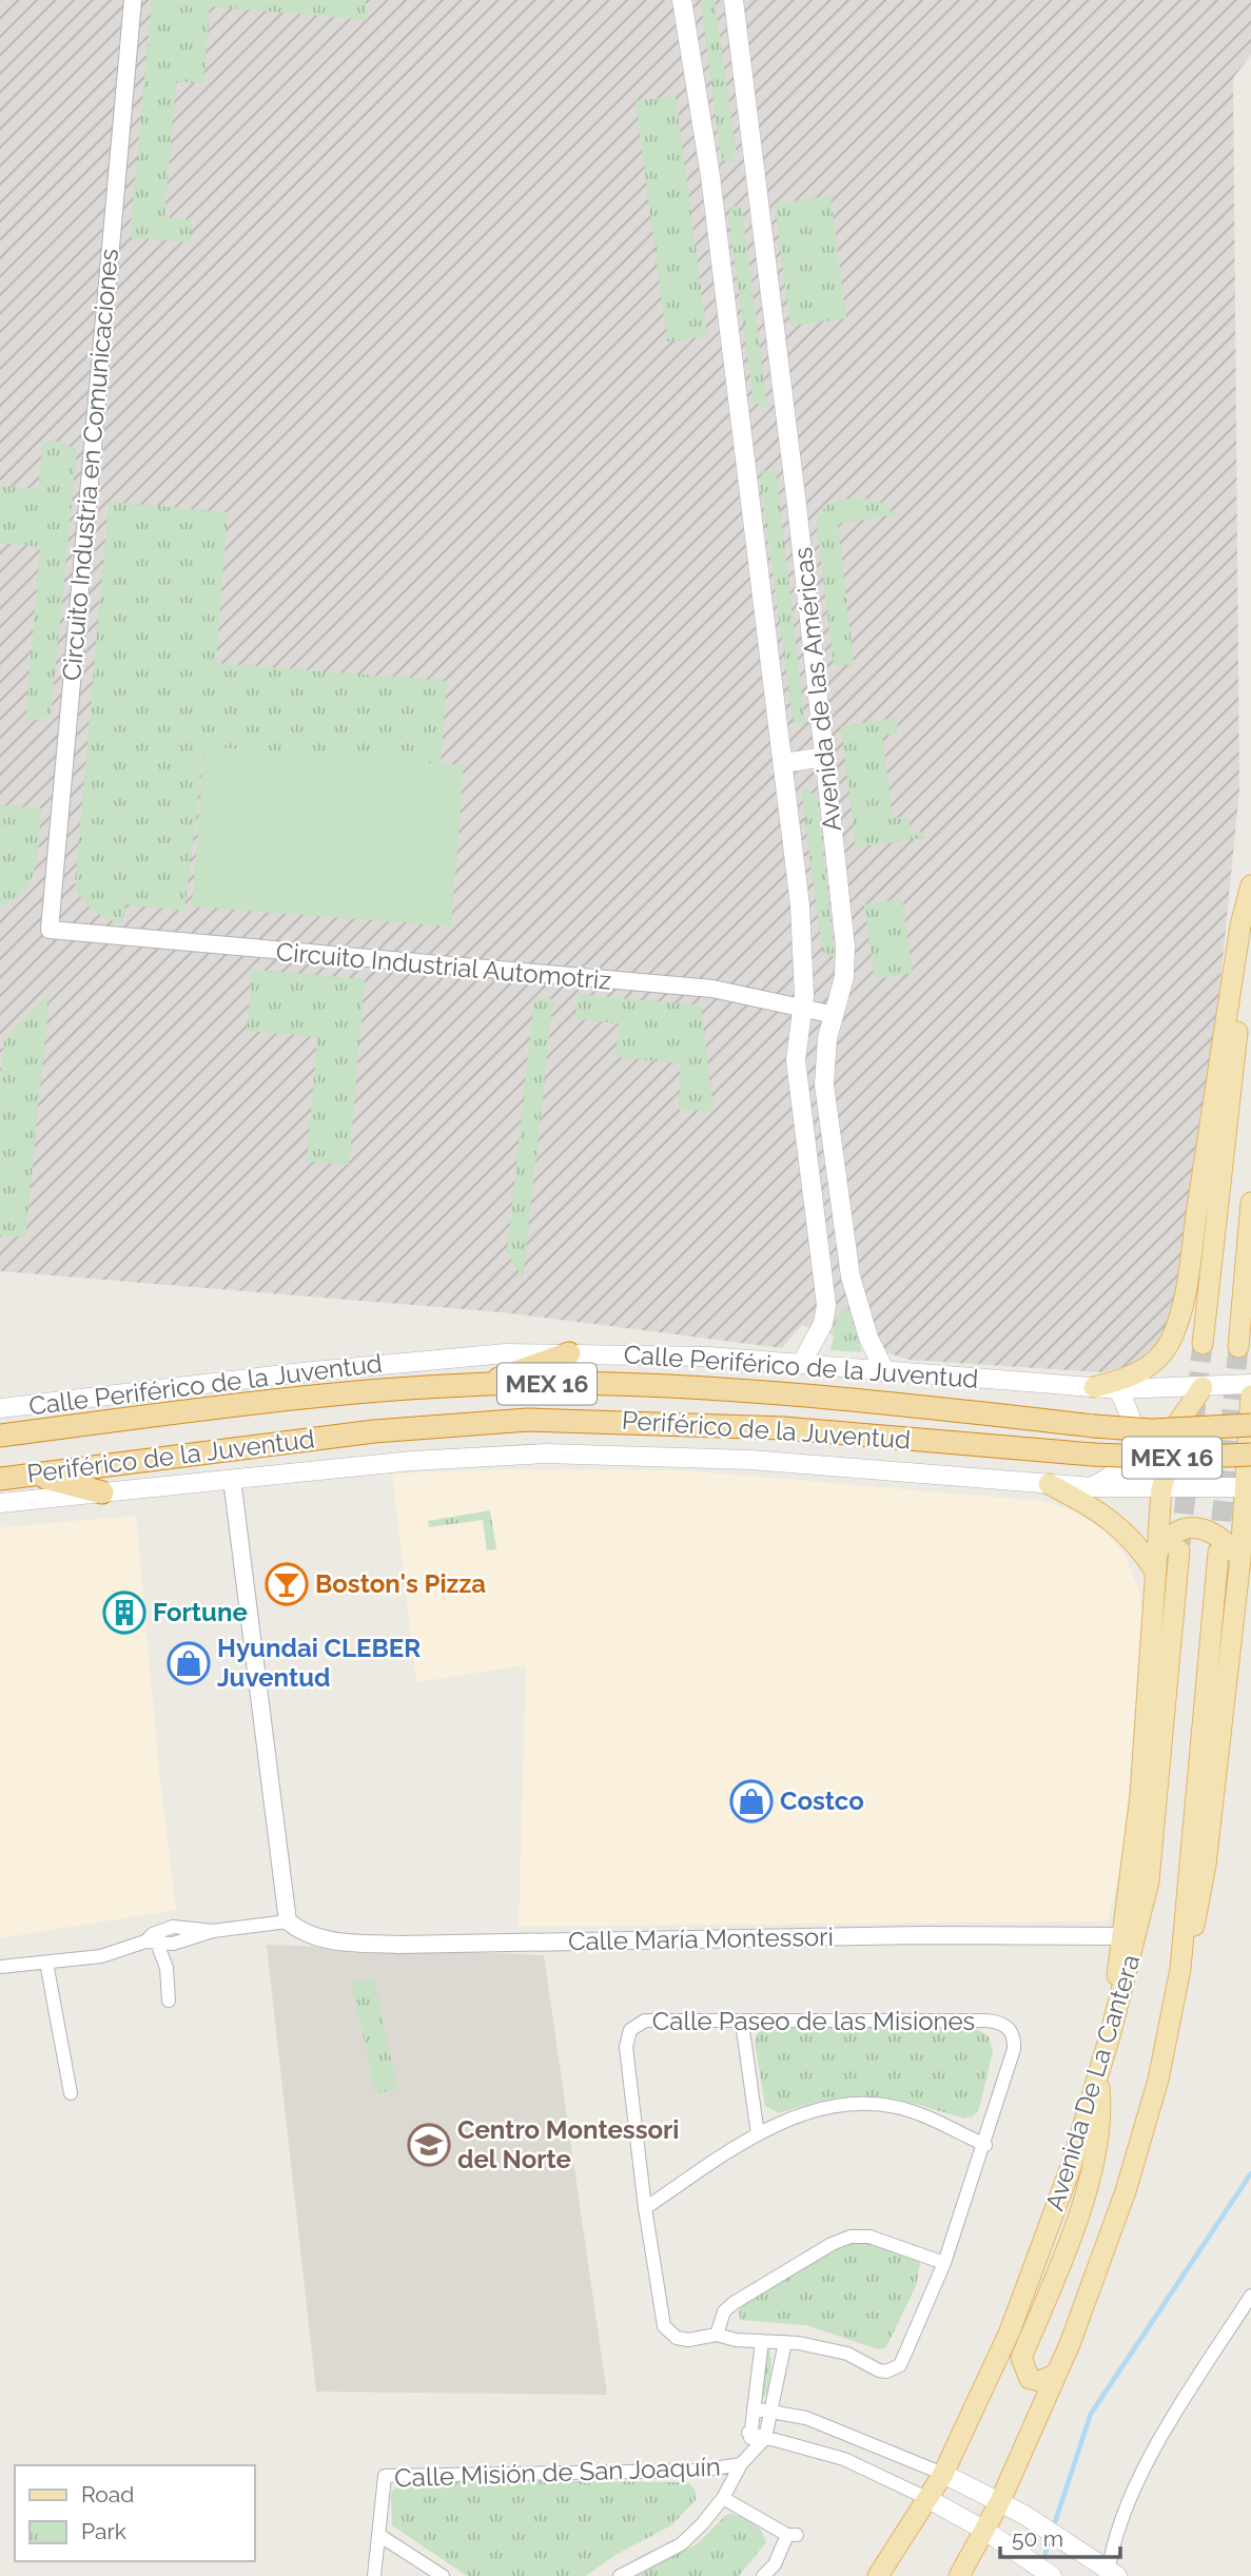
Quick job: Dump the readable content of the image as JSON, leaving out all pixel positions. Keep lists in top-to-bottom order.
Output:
{
  "streets": {
    "highway": ["MEX 16", "Periférico de la Juventud"],
    "main road": ["Avenida de las Américas", "Calle Periférico de la Juventud", "Avenida De La Cantera"],
    "street": [
      "Circuito Industria en Comunicaciones",
      "Circuito Industrial Automotriz",
      "Calle María Montessori",
      "Calle Paseo de las Misiones",
      "Calle Misión de San Joaquín"
    ]
  },
  "crossings": [
    ["Circuito Industria en Comunicaciones", "Circuito Industrial Automotriz"],
    ["Avenida de las Américas", "Circuito Industrial Automotriz"],
    ["Avenida de las Américas", "Calle Periférico de la Juventud"]
  ],
  "places": {
    "bar": ["Boston's Pizza"],
    "building": ["Fortune"],
    "shop": ["Hyundai CLEBER Juventud", "Costco"],
    "school or university": ["Centro Montessori del Norte"]
  },
  "legend": ["Road", "Park"],
  "scale_bar": "50 m"
}
